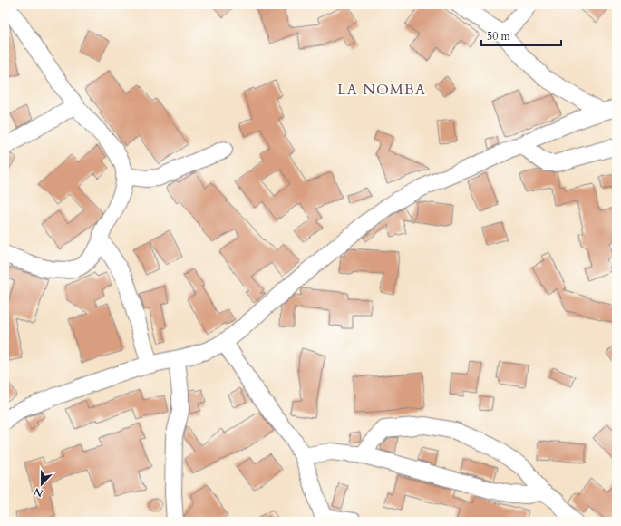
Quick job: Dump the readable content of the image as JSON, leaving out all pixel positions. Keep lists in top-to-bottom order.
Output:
{
  "districts": ["LA NOMBA"],
  "scale_bar": "50 m",
  "north": "bottom"
}
